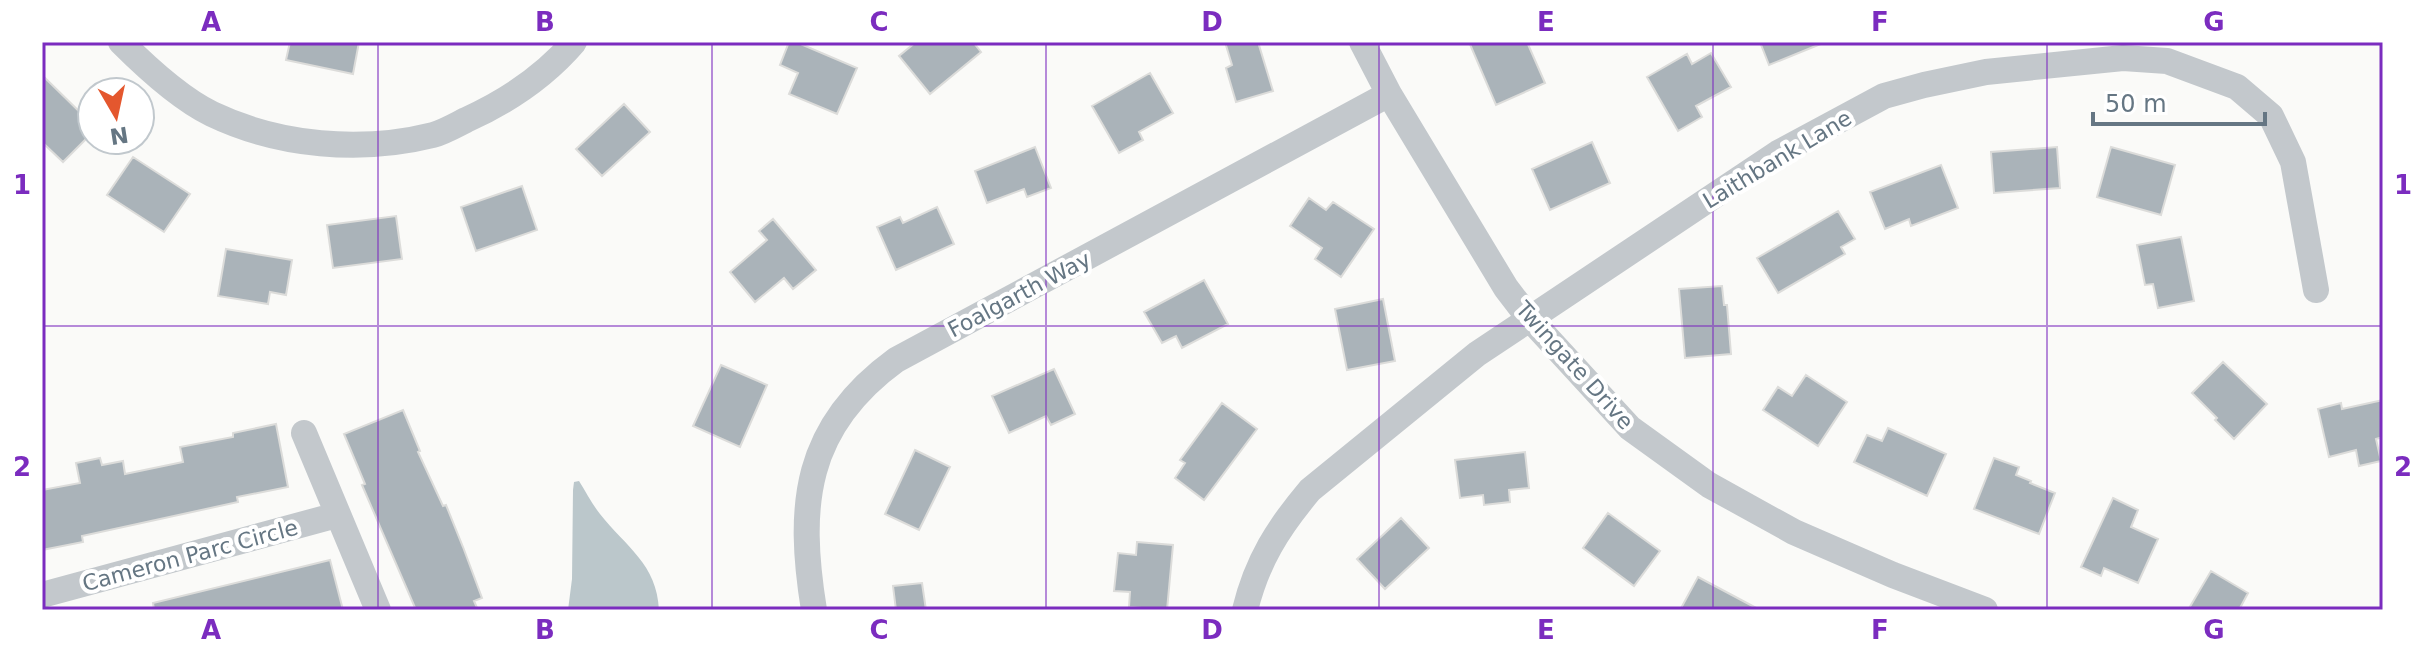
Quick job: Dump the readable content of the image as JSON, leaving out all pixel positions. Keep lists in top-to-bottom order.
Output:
{
  "streets": {
    "street": [
      "Laithbank Lane",
      "Foalgarth Way",
      "Twingate Drive",
      "Cameron Parc Circle"
    ]
  },
  "crossings": [
    ["Laithbank Lane", "Twingate Drive"],
    ["Foalgarth Way", "Twingate Drive"]
  ],
  "scale_bar": "50 m",
  "north": "bottom",
  "grid": {
    "columns": [
      "A",
      "B",
      "C",
      "D",
      "E",
      "F",
      "G"
    ],
    "rows": ["1", "2"]
  }
}
